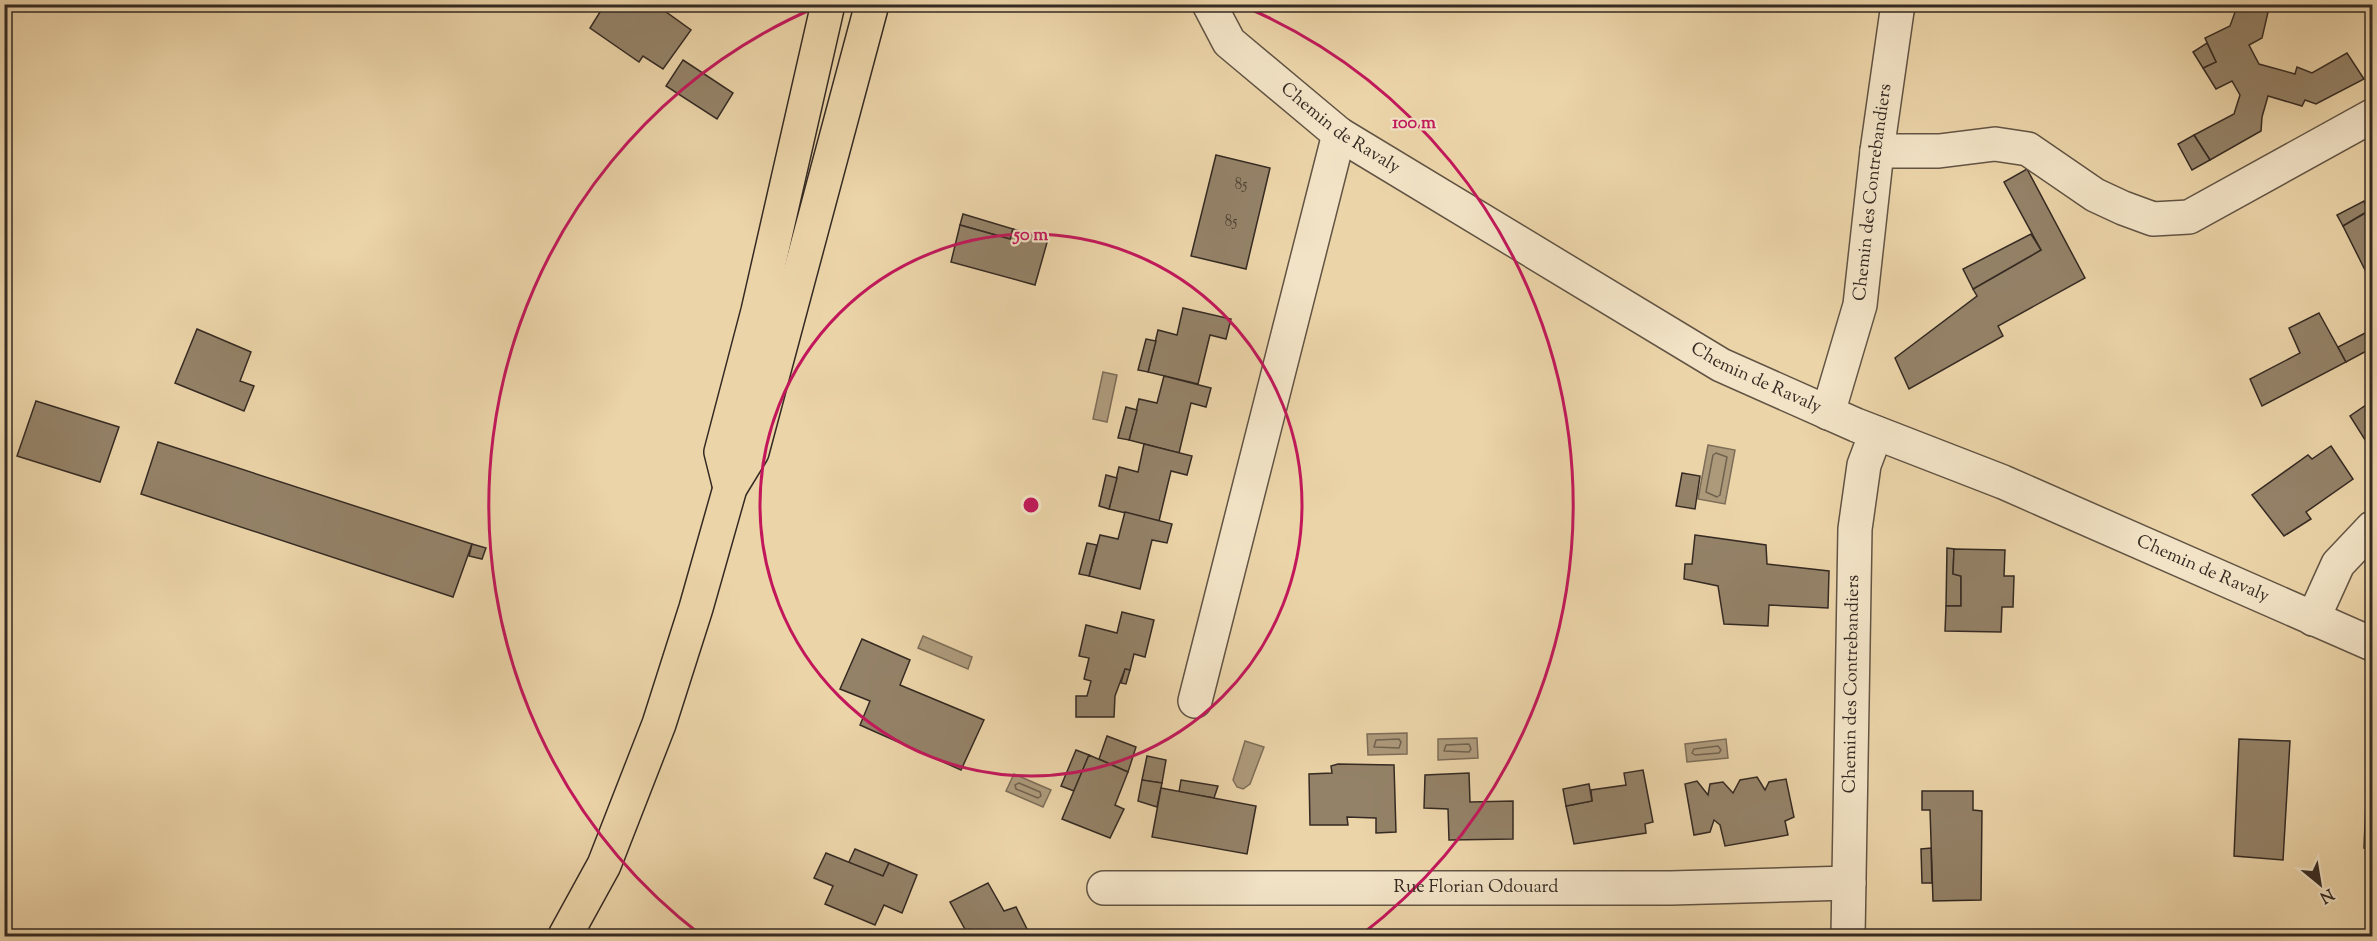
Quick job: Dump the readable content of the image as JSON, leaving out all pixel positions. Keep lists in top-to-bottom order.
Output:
{
  "streets": {
    "street": ["Chemin de Ravaly", "Chemin des Contrebandiers", "Rue Florian Odouard"]
  },
  "crossings": [
    ["Chemin de Ravaly", "Chemin des Contrebandiers"],
    ["Chemin des Contrebandiers", "Rue Florian Odouard"]
  ],
  "house_numbers": ["85", "85"],
  "north": "bottom right",
  "rings": ["100 m", "50 m"]
}
